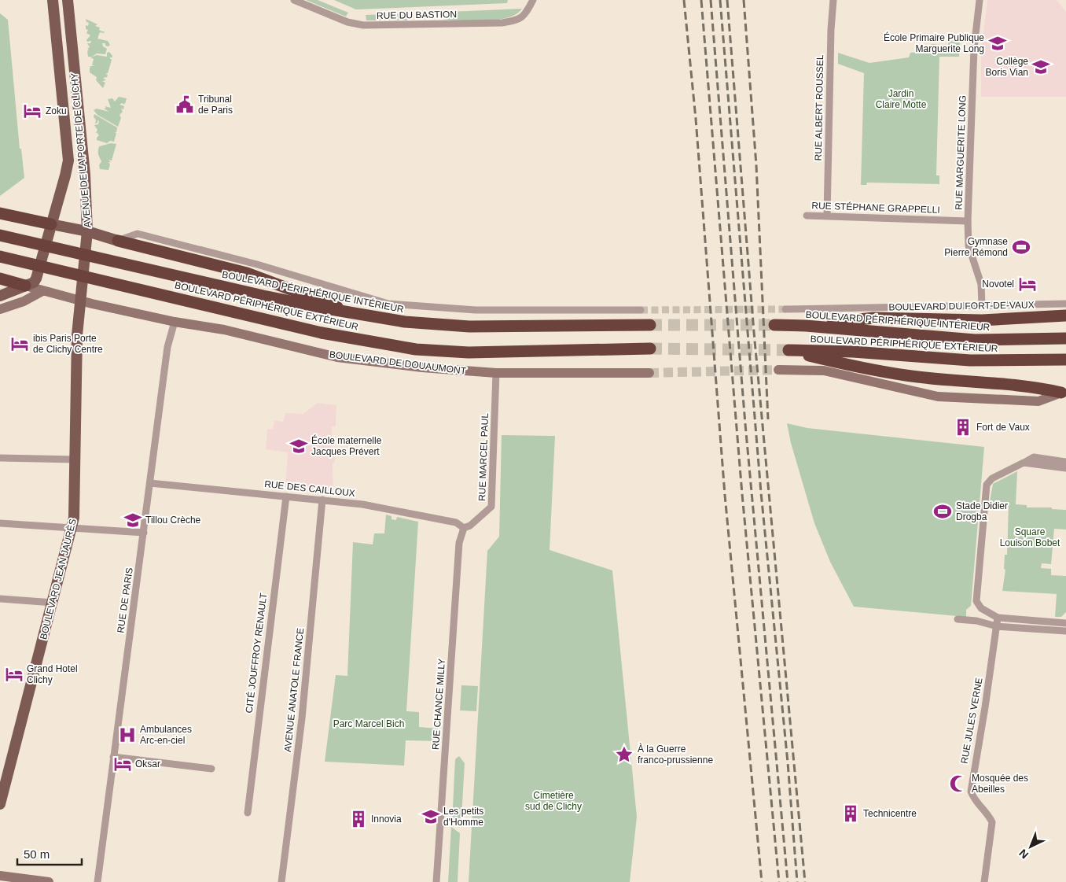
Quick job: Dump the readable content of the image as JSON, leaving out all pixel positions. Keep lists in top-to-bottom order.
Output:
{
  "streets": {
    "highway": ["BOULEVARD PÉRIPHÉRIQUE INTÉRIEUR", "BOULEVARD PÉRIPHÉRIQUE EXTÉRIEUR"],
    "main road": ["AVENUE DE LA PORTE DE CLICHY", "BOULEVARD DE DOUAUMONT", "BOULEVARD JEAN JAURÈS"],
    "street": [
      "RUE DU BASTION",
      "RUE ALBERT ROUSSEL",
      "RUE MARGUERITE LONG",
      "RUE STÉPHANE GRAPPELLI",
      "BOULEVARD DU FORT-DE-VAUX",
      "RUE MARCEL PAUL",
      "RUE DES CAILLOUX",
      "RUE DE PARIS",
      "CITÉ JOUFFROY RENAULT",
      "AVENUE ANATOLE FRANCE",
      "RUE CHANCE MILLY",
      "RUE JULES VERNE"
    ]
  },
  "crossings": [
    ["RUE ALBERT ROUSSEL", "RUE STÉPHANE GRAPPELLI"],
    ["AVENUE DE LA PORTE DE CLICHY", "BOULEVARD DE DOUAUMONT"],
    ["AVENUE DE LA PORTE DE CLICHY", "BOULEVARD JEAN JAURÈS"],
    ["RUE MARGUERITE LONG", "RUE STÉPHANE GRAPPELLI"],
    ["RUE MARGUERITE LONG", "BOULEVARD DU FORT-DE-VAUX"],
    ["BOULEVARD DE DOUAUMONT", "RUE MARCEL PAUL"],
    ["BOULEVARD DE DOUAUMONT", "BOULEVARD JEAN JAURÈS"],
    ["BOULEVARD DE DOUAUMONT", "RUE DE PARIS"],
    ["RUE MARCEL PAUL", "RUE DES CAILLOUX"],
    ["RUE MARCEL PAUL", "RUE CHANCE MILLY"],
    ["RUE DES CAILLOUX", "RUE DE PARIS"],
    ["RUE DES CAILLOUX", "CITÉ JOUFFROY RENAULT"],
    ["RUE DES CAILLOUX", "AVENUE ANATOLE FRANCE"],
    ["RUE DES CAILLOUX", "RUE CHANCE MILLY"]
  ],
  "parks": [
    "Jardin Claire Motte",
    "Square Louison Bobet",
    "Parc Marcel Bich",
    "Cimetière sud de Clichy"
  ],
  "places": {
    "school or university": [
      "École Primaire Publique Marguerite Long",
      "Collège Boris Vian",
      "École maternelle Jacques Prévert",
      "Tillou Crèche",
      "Les petits d'Homme"
    ],
    "public building": ["Tribunal de Paris"],
    "hotel": [
      "Zoku",
      "Novotel",
      "ibis Paris Porte de Clichy Centre",
      "Grand Hotel Clichy",
      "Oksar"
    ],
    "sports": ["Gymnase Pierre Rémond", "Stade Didier Drogba"],
    "building": ["Fort de Vaux", "Technicentre", "Innovia"],
    "hospital": ["Ambulances Arc-en-ciel"],
    "place": ["À la Guerre franco-prussienne"],
    "mosque": ["Mosquée des Abeilles"]
  },
  "scale_bar": "50 m",
  "north": "bottom left"
}
